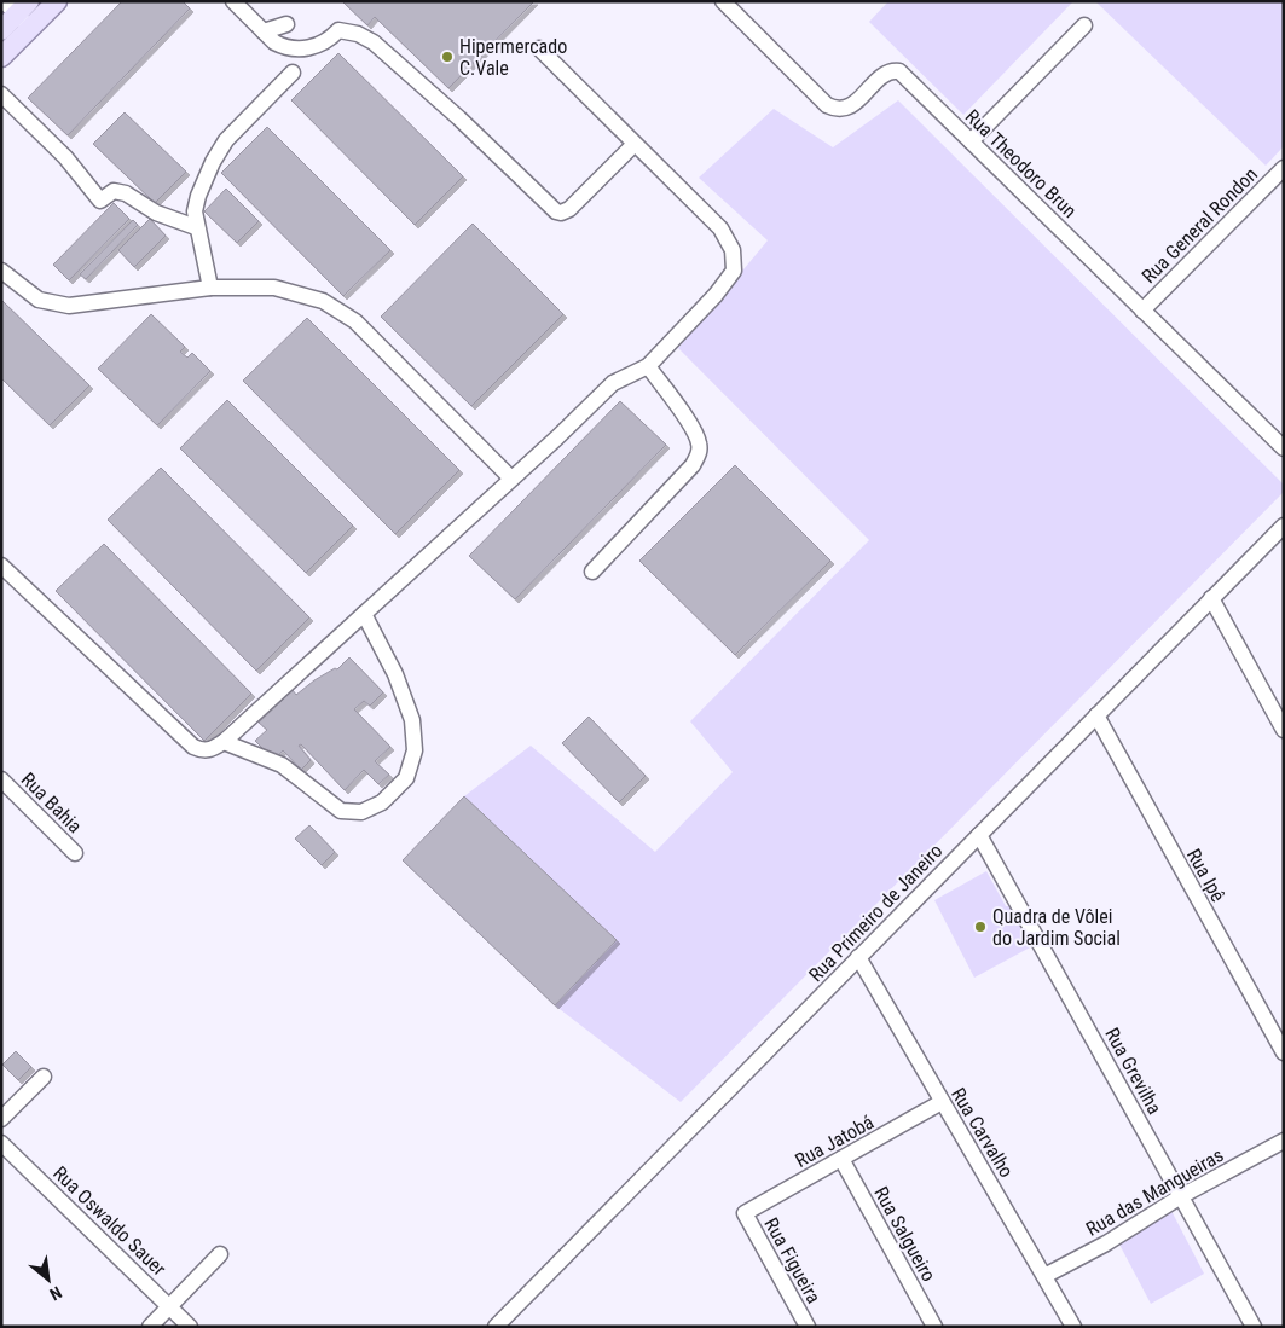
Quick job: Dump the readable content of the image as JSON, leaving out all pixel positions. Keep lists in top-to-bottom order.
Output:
{
  "streets": {
    "street": [
      "Rua Theodoro Brun",
      "Rua General Rondon",
      "Rua Bahia",
      "Rua Ipê",
      "Rua Primeiro de Janeiro",
      "Rua Grevilha",
      "Rua Carvalho",
      "Rua Jatobá",
      "Rua das Mangueiras",
      "Rua Oswaldo Sauer",
      "Rua Salgueiro",
      "Rua Figueira"
    ]
  },
  "crossings": [
    ["Rua Theodoro Brun", "Rua General Rondon"],
    ["Rua Ipê", "Rua Primeiro de Janeiro"],
    ["Rua Primeiro de Janeiro", "Rua Grevilha"],
    ["Rua Primeiro de Janeiro", "Rua Carvalho"],
    ["Rua Grevilha", "Rua das Mangueiras"],
    ["Rua Carvalho", "Rua Jatobá"],
    ["Rua Carvalho", "Rua das Mangueiras"],
    ["Rua Jatobá", "Rua Salgueiro"],
    ["Rua Jatobá", "Rua Figueira"]
  ],
  "places": ["Hipermercado C.Vale", "Quadra de Vôlei do Jardim Social"],
  "north": "bottom right"
}
